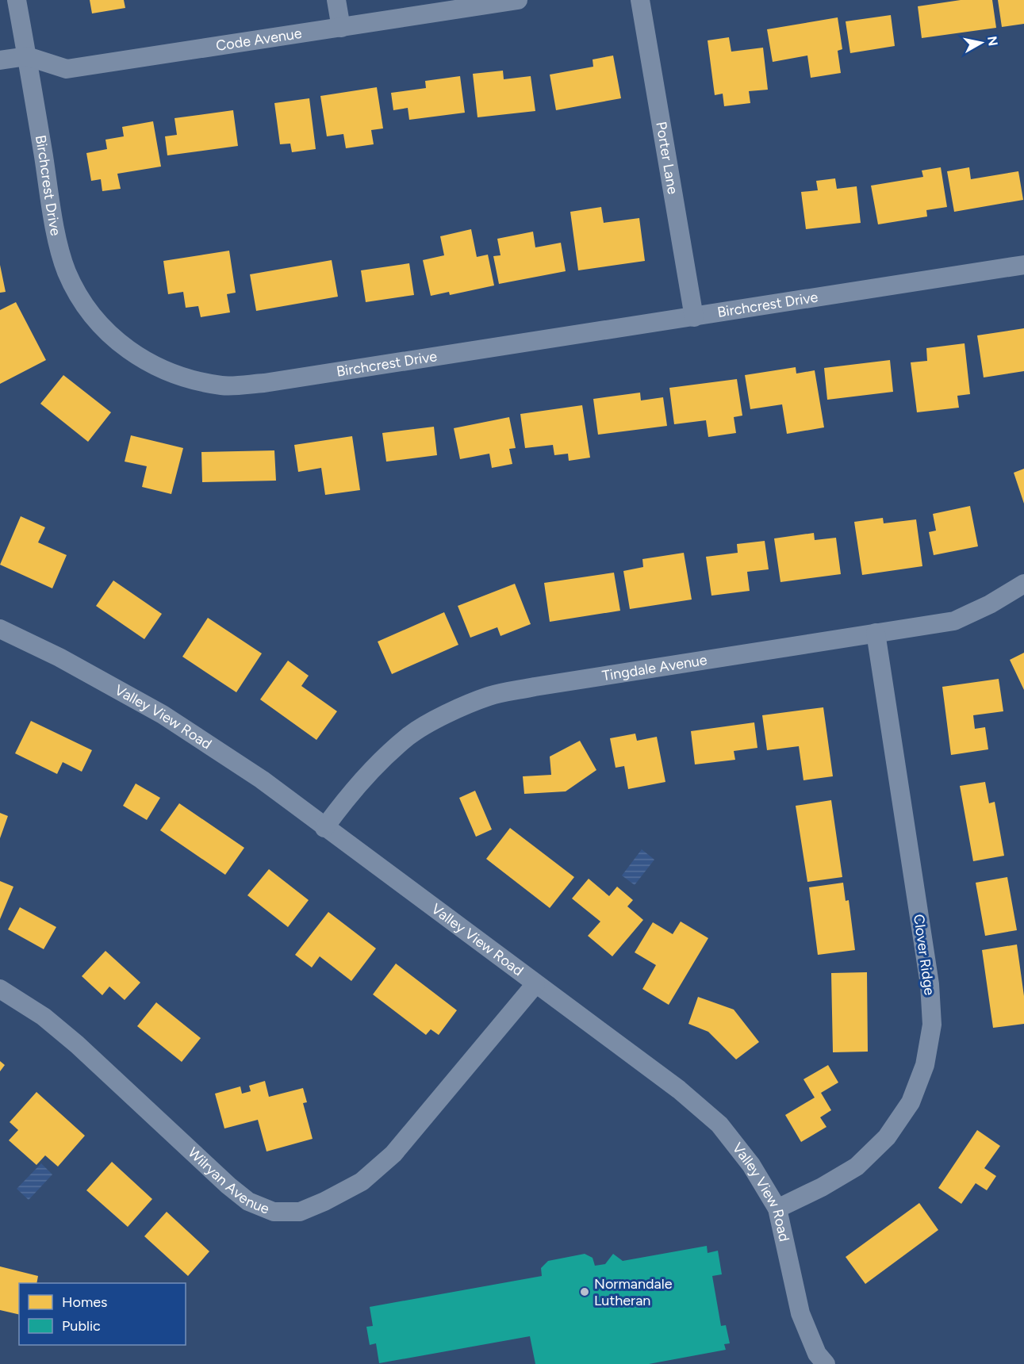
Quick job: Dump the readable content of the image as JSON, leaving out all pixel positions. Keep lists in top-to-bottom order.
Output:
{
  "streets": {
    "street": [
      "Code Avenue",
      "Porter Lane",
      "Birchcrest Drive",
      "Tingdale Avenue",
      "Valley View Road",
      "Clover Ridge",
      "Wilryan Avenue"
    ]
  },
  "crossings": [
    ["Code Avenue", "Birchcrest Drive"],
    ["Porter Lane", "Birchcrest Drive"],
    ["Tingdale Avenue", "Valley View Road"],
    ["Tingdale Avenue", "Clover Ridge"],
    ["Valley View Road", "Clover Ridge"],
    ["Valley View Road", "Wilryan Avenue"]
  ],
  "places": ["Normandale Lutheran"],
  "legend": ["Homes", "Public"],
  "north": "right"
}
